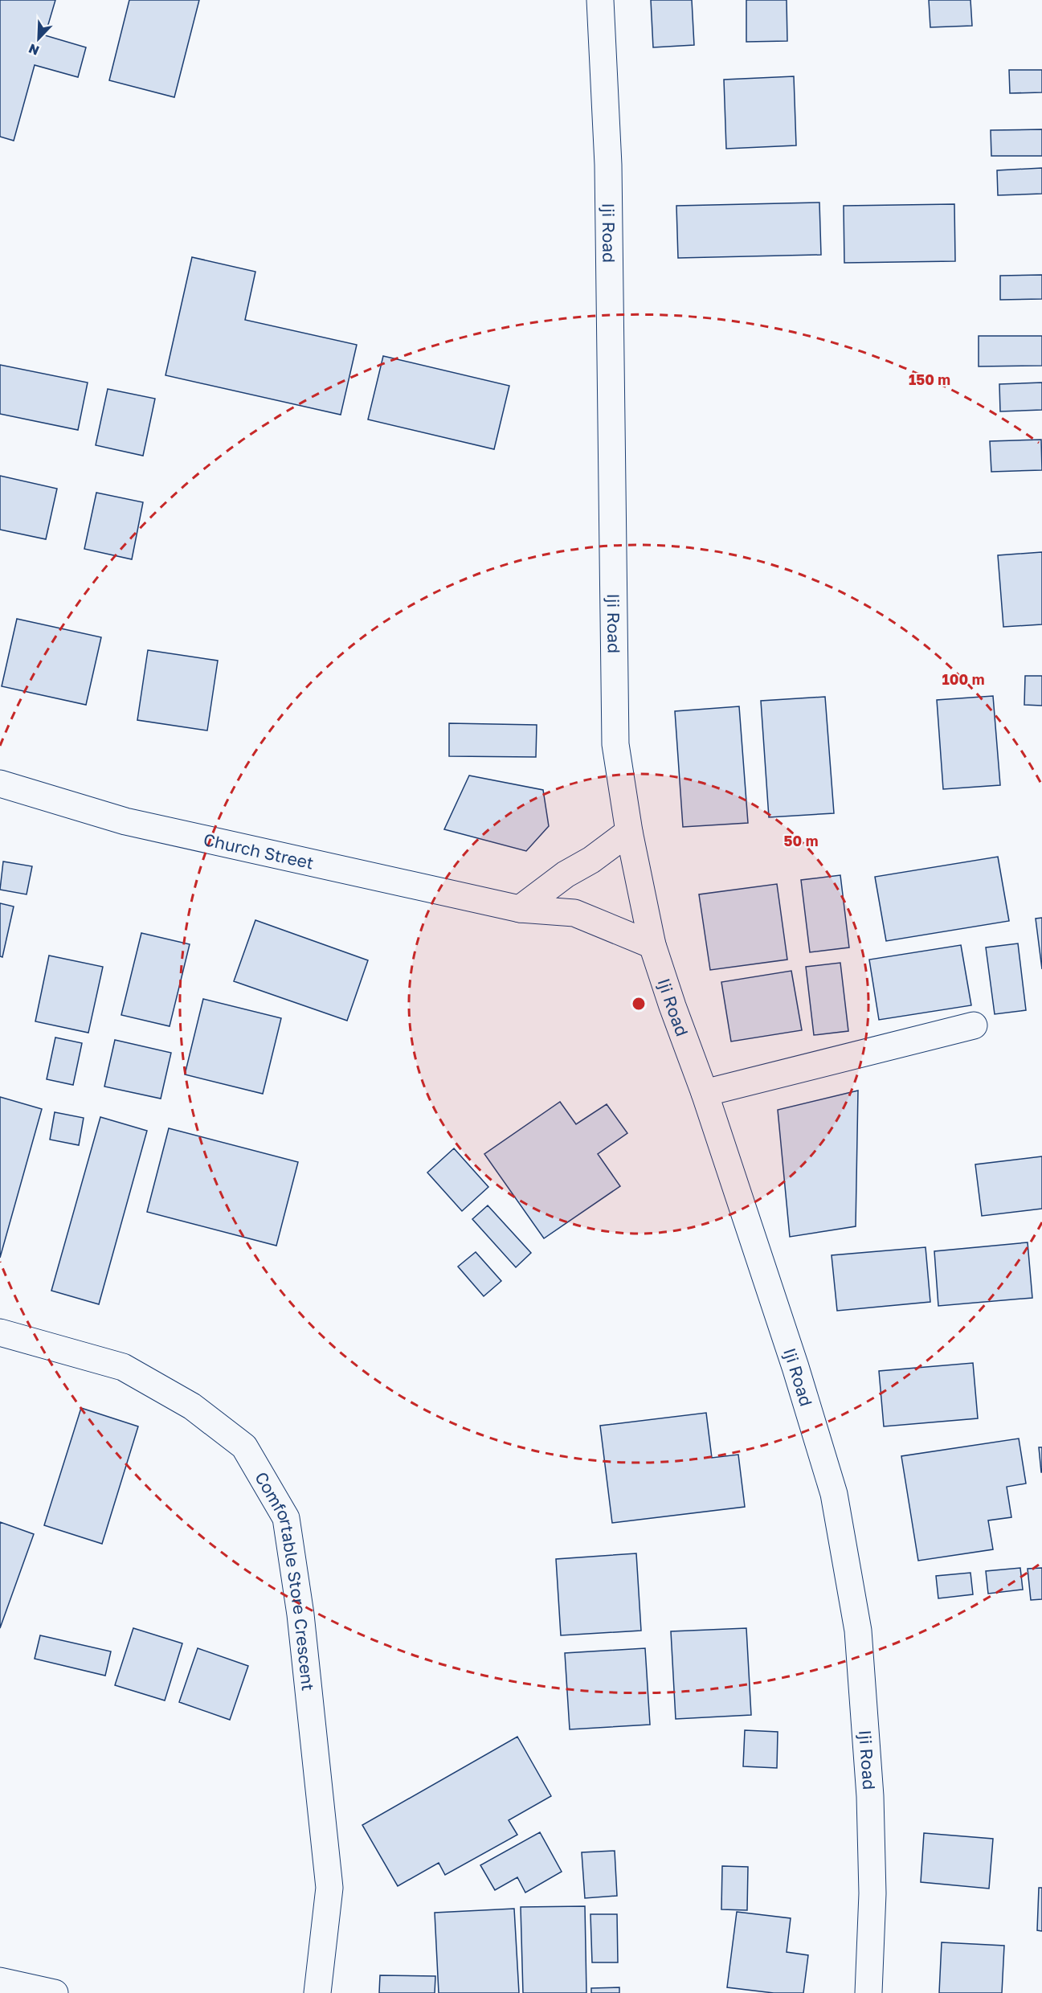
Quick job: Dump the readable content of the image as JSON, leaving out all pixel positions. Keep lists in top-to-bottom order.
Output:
{
  "streets": {
    "street": ["Iji Road", "Church Street", "Comfortable Store Crescent"]
  },
  "crossings": [
    ["Iji Road", "Church Street"]
  ],
  "north": "bottom left",
  "rings": ["150 m", "100 m", "50 m"]
}
